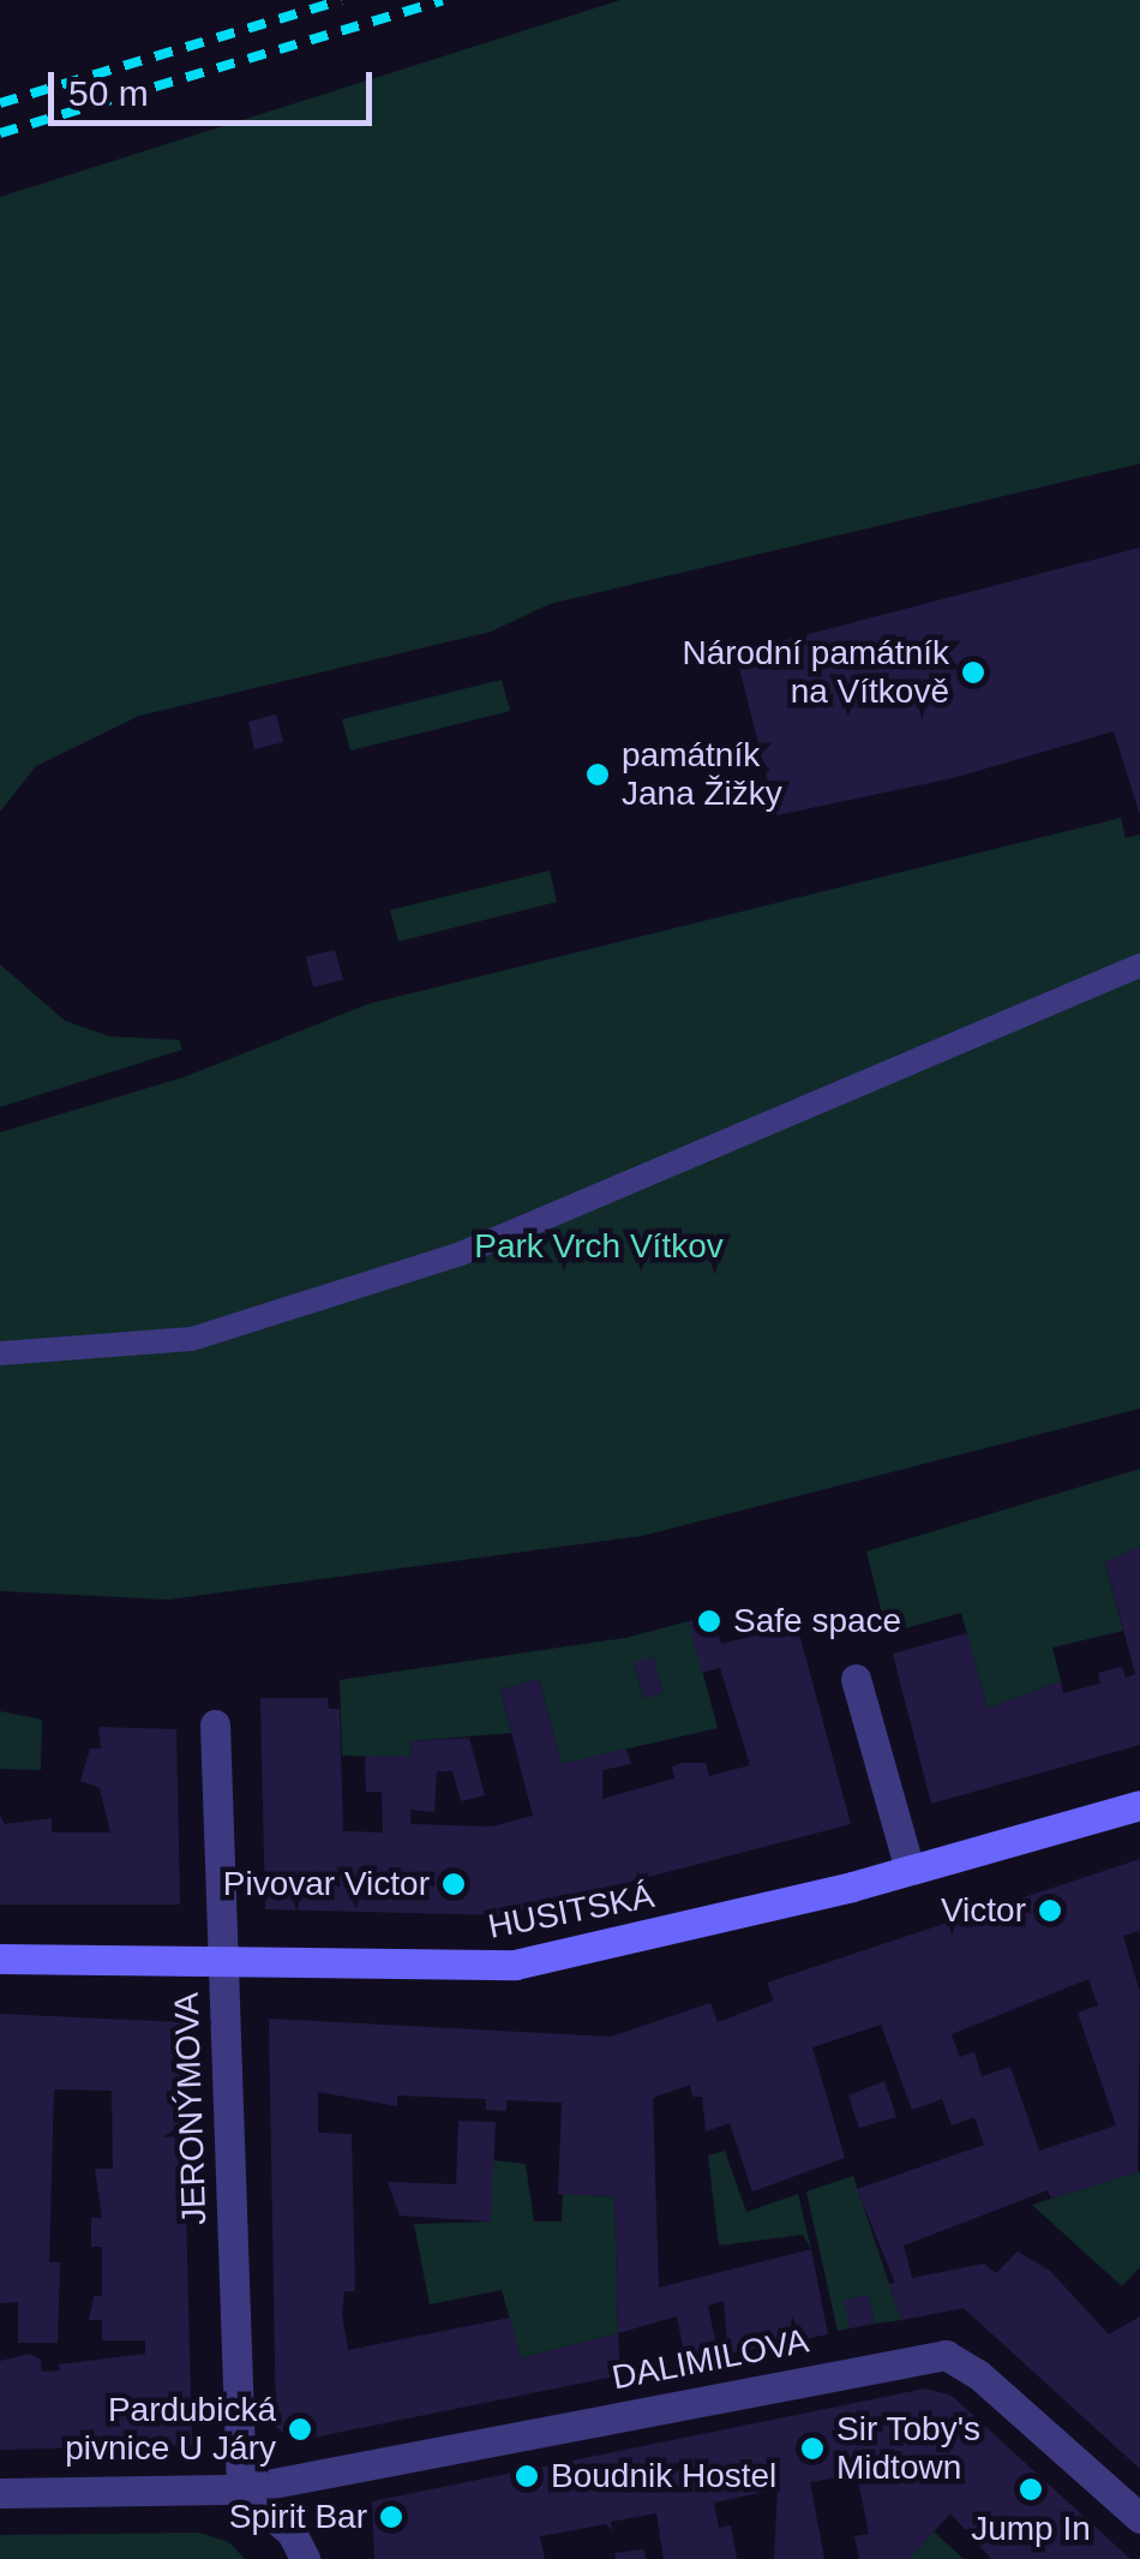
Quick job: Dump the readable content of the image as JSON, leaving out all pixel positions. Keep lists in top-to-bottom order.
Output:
{
  "streets": {
    "main road": ["HUSITSKÁ"],
    "street": ["JERONÝMOVA", "DALIMILOVA"]
  },
  "crossings": [
    ["HUSITSKÁ", "JERONÝMOVA"],
    ["JERONÝMOVA", "DALIMILOVA"]
  ],
  "parks": ["Park Vrch Vítkov"],
  "places": [
    "Národní památník na Vítkově",
    "památník Jana Žižky",
    "Safe space",
    "Pivovar Victor",
    "Victor",
    "Pardubická pivnice U Járy",
    "Sir Toby's Midtown",
    "Boudnik Hostel",
    "Jump In",
    "Spirit Bar"
  ],
  "scale_bar": "50 m"
}
